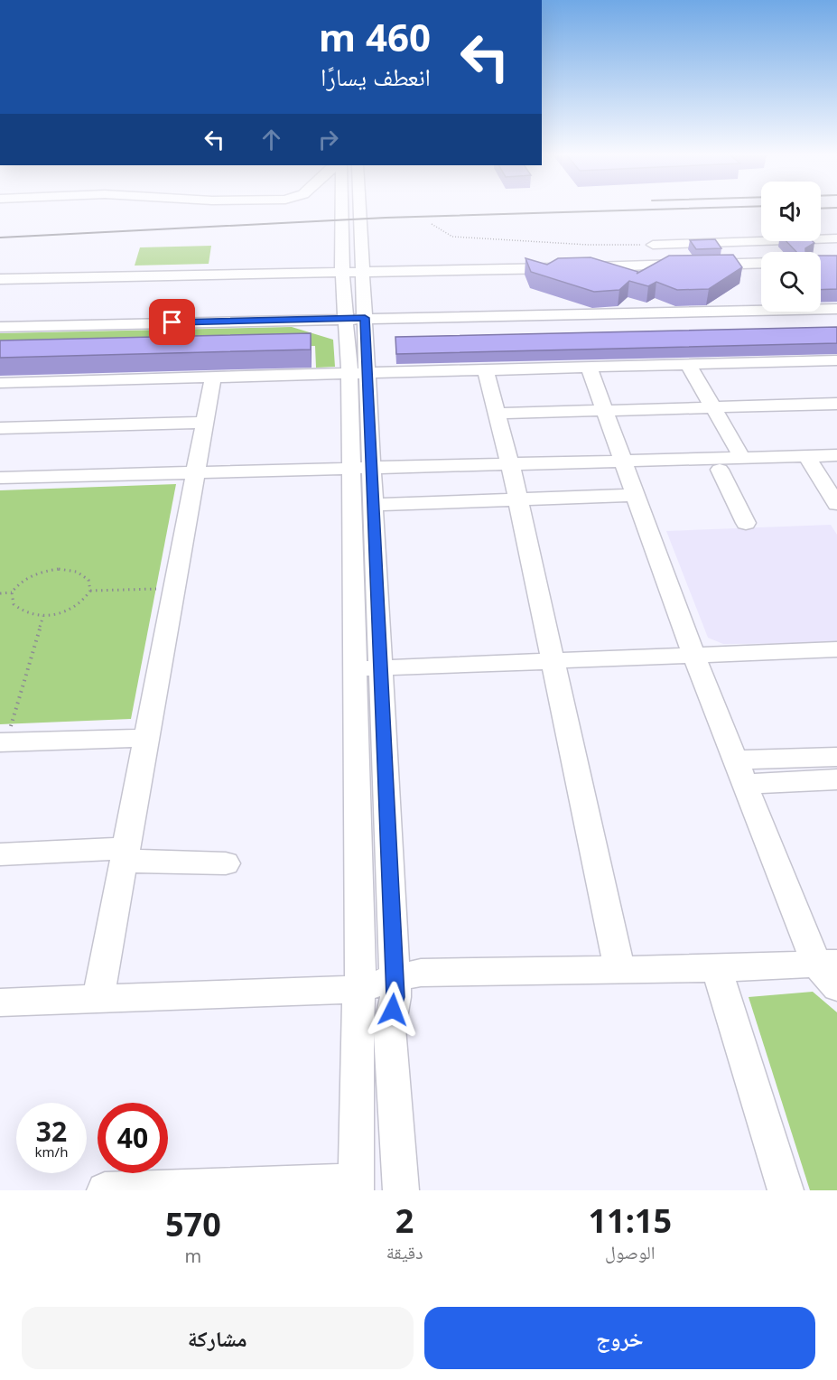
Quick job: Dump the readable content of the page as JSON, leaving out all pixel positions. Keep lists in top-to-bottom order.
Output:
{
  "page": {
    "turn": ["460 m", "انعطف يسارًا"],
    "speed": "32 km/h",
    "limit": "40",
    "eta": [
      "11:15",
      "الوصول",
      "2",
      "دقيقة",
      "570",
      "m"
    ],
    "buttons": ["خروج", "مشاركة"]
  }
}
